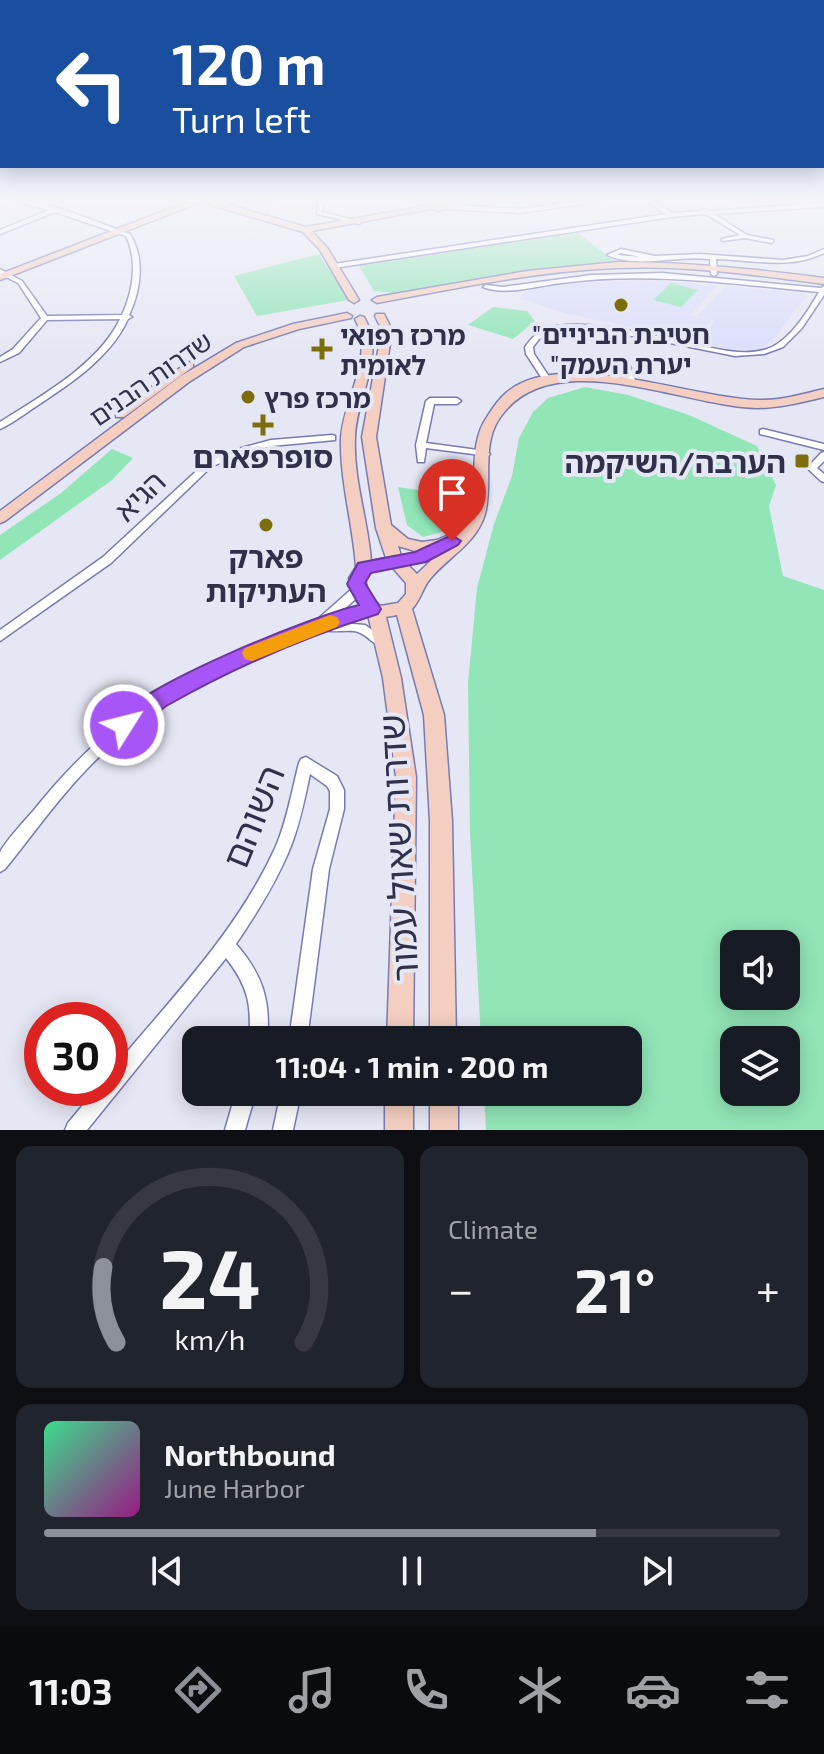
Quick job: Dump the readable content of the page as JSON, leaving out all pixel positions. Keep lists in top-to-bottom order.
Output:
{
  "streets": {
    "street": [
      "שדרות הבנים",
      "הגיא",
      "השוהם",
      "שדרות שאול עמור"
    ]
  },
  "places": {
    "other": ["\"חטיבת הביניים \"יערת העמק", "מרכז פרץ", "פארק העתיקות"],
    "health": ["מרכז רפואי לאומית", "סופרפארם"],
    "transit": ["הערבה/השיקמה"]
  },
  "page": {
    "turn": ["120 m", "Turn left"],
    "limit": "30",
    "trip": "11:04 · 1 min · 200 m",
    "tile": "Climate",
    "heat": ["−", "21°", "+"],
    "song": ["Northbound", "June Harbor"],
    "tabs": "11:03",
    "gauge": ["24", "km/h"]
  }
}
